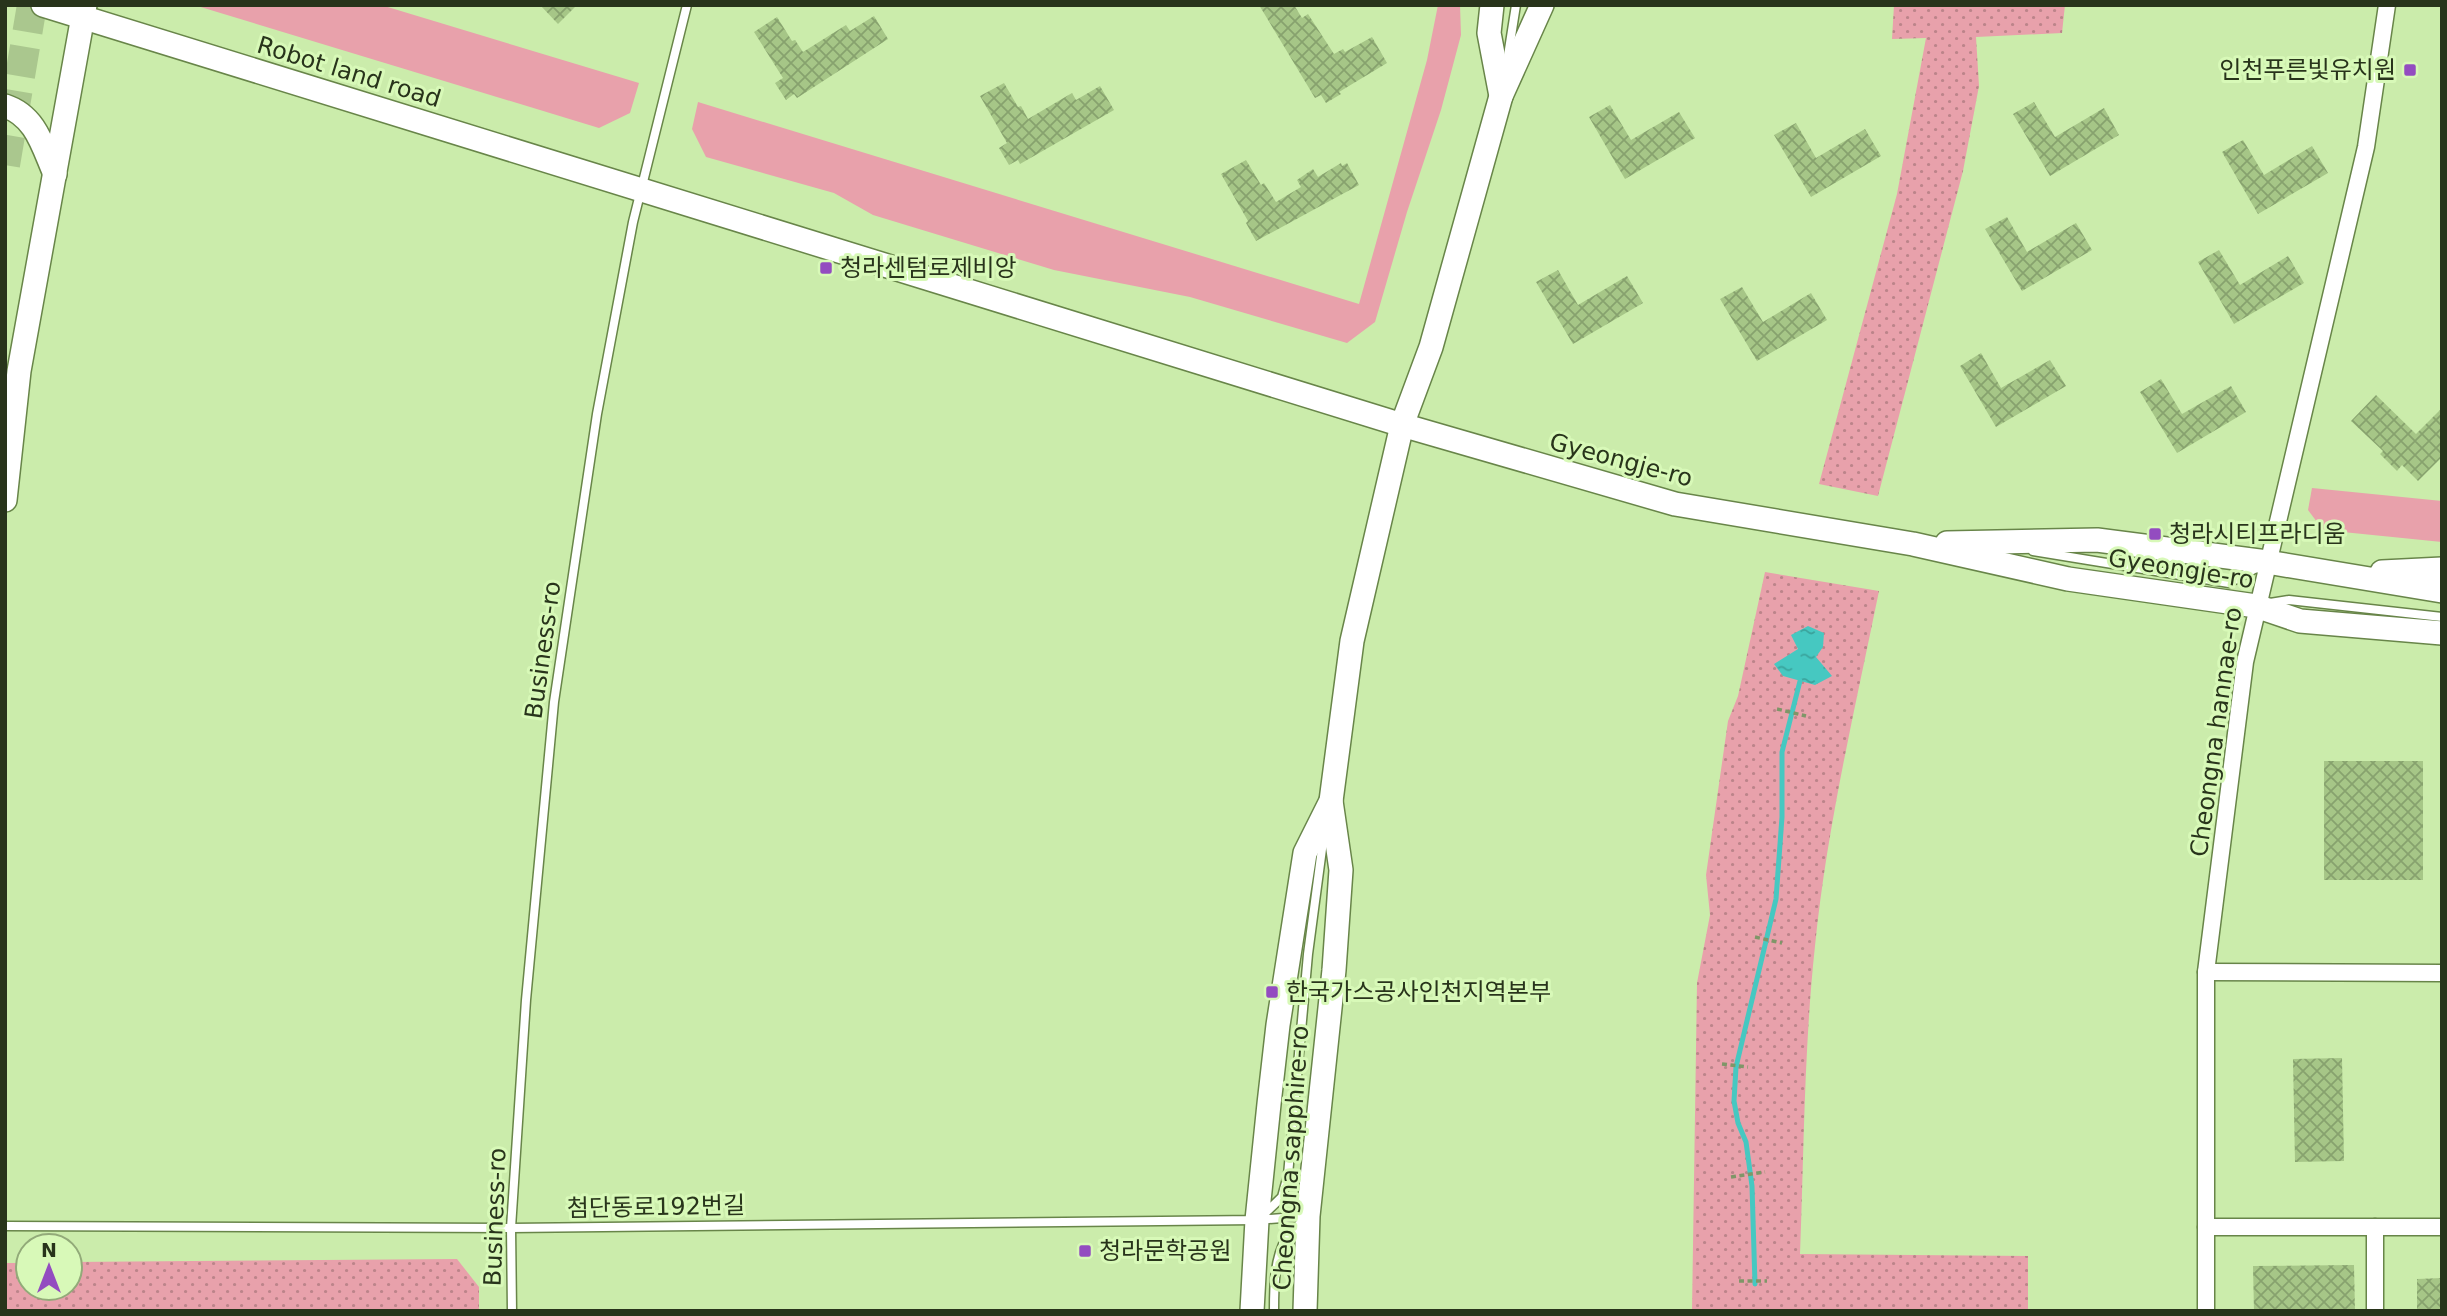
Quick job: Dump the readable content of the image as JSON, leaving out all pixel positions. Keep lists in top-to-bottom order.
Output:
{
  "streets": {
    "main road": ["Robot land road", "Gyeongje-ro", "Cheongna sapphire-ro"],
    "street": ["Cheongna hannae-ro"],
    "lane": ["Business-ro", "첨단동로192번길"]
  },
  "crossings": [
    ["Robot land road", "Gyeongje-ro"],
    ["Robot land road", "Business-ro"],
    ["Gyeongje-ro", "Cheongna hannae-ro"],
    ["Business-ro", "첨단동로192번길"],
    ["Cheongna sapphire-ro", "첨단동로192번길"]
  ],
  "places": {
    "transit": [
      "인천푸른빛유치원",
      "청라센텀로제비앙",
      "청라시티프라디움",
      "한국가스공사인천지역본부",
      "청라문학공원"
    ]
  },
  "north": "top"
}
